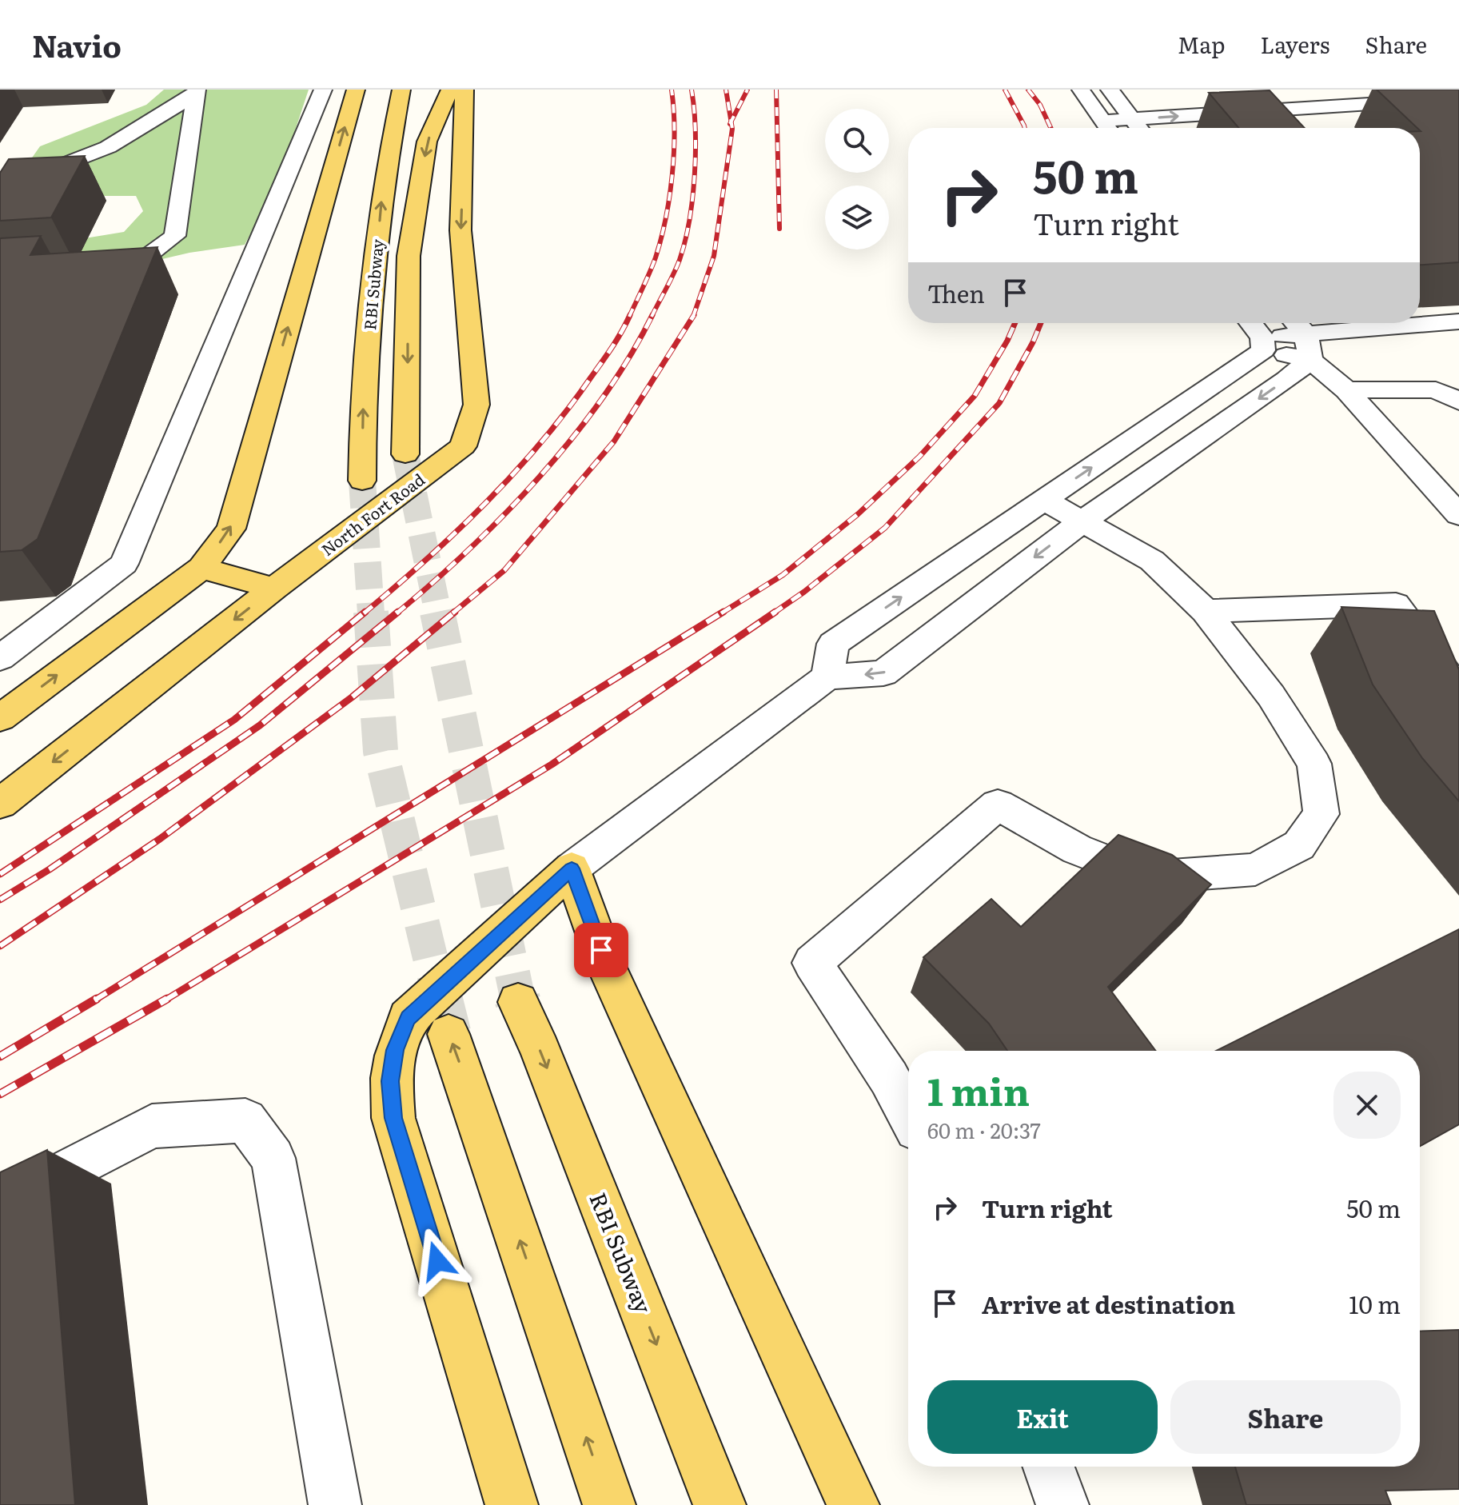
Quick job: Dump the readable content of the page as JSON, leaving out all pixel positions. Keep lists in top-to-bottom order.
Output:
{
  "streets": {
    "main road": ["RBI Subway", "North Fort Road"]
  },
  "page": {
    "header": "Navio",
    "nav": ["Map", "Layers", "Share"],
    "turn": ["50 m", "Turn right"],
    "then": "Then",
    "heading": ["1 min", "60 m · 20:37"],
    "list": [
      {
        "name": "Turn right",
        "value": "50 m"
      },
      {
        "name": "Arrive at destination",
        "value": "10 m"
      }
    ],
    "buttons": ["Exit", "Share"]
  }
}
